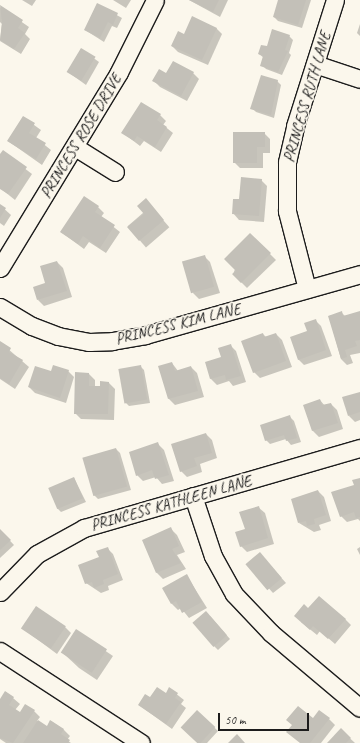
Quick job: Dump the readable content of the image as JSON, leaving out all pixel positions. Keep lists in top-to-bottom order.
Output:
{
  "streets": {
    "street": [
      "PRINCESS RUTH LANE",
      "PRINCESS ROSE DRIVE",
      "PRINCESS KIM LANE",
      "PRINCESS KATHLEEN LANE"
    ]
  },
  "crossings": [
    ["PRINCESS RUTH LANE", "PRINCESS KIM LANE"]
  ],
  "scale_bar": "50 m"
}
